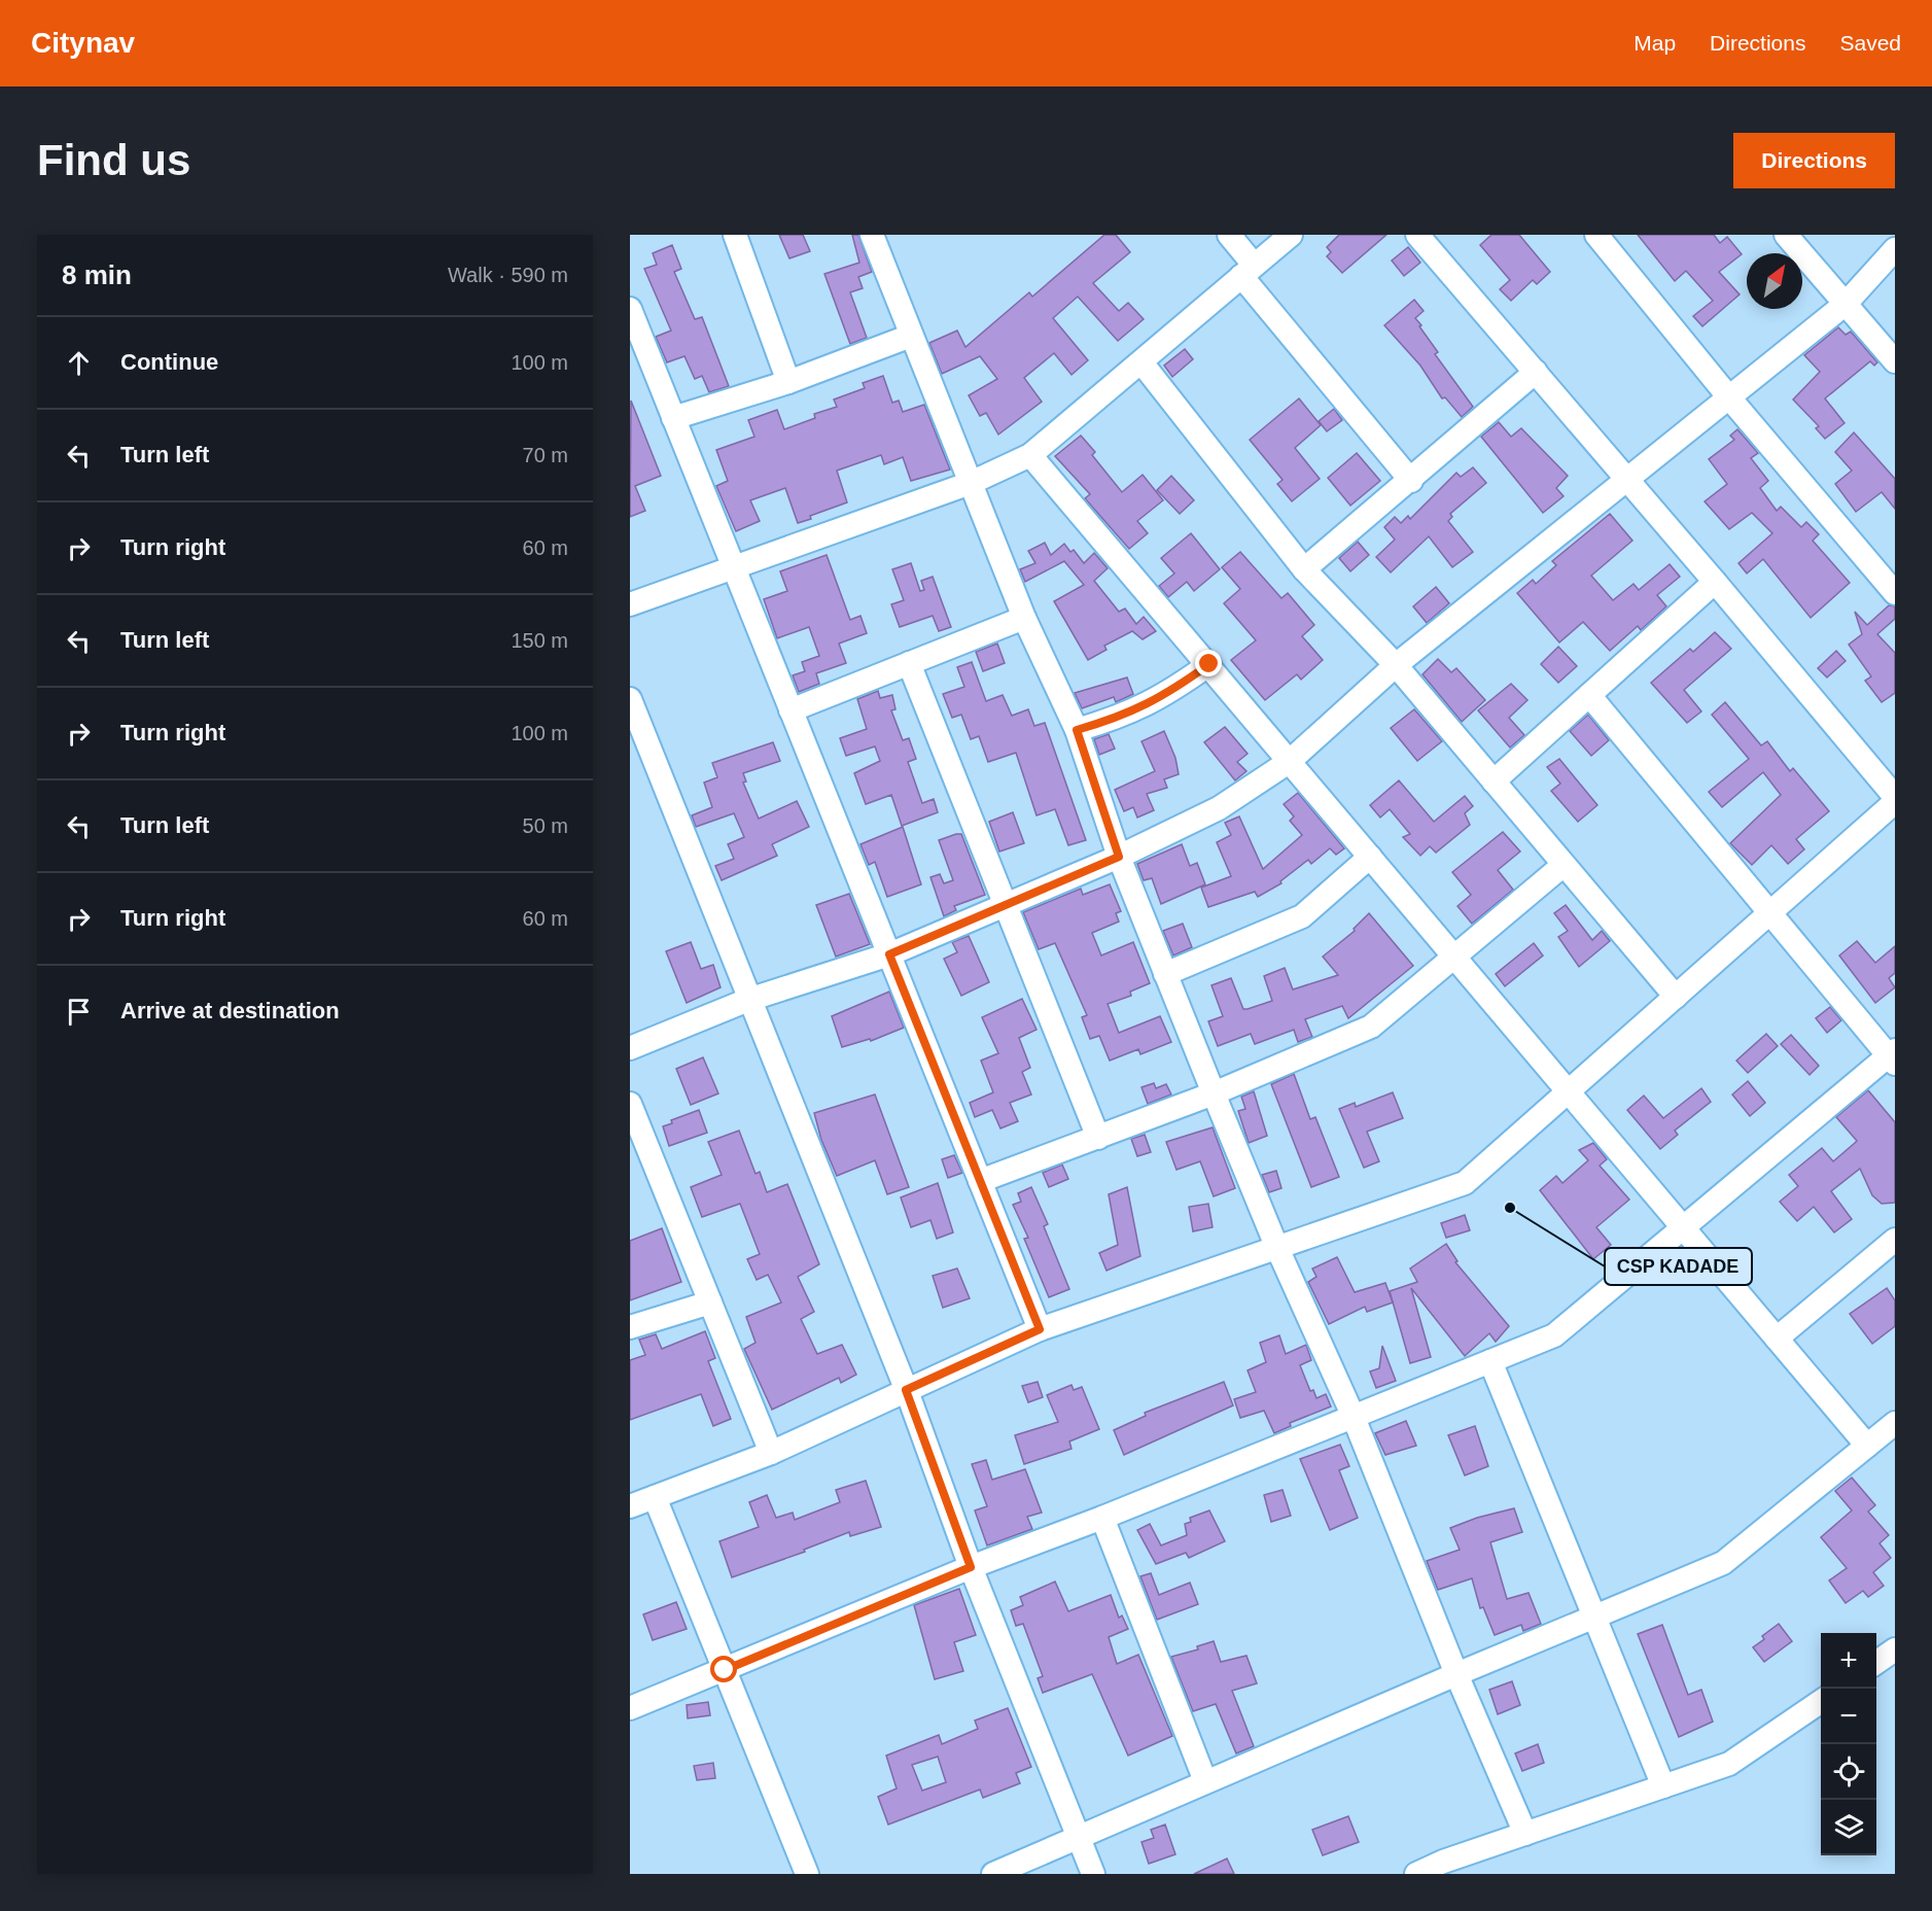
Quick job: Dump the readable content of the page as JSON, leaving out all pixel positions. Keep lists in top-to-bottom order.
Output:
{
  "places": ["CSP KADADE"],
  "north": "top right",
  "page": {
    "header": "Citynav",
    "nav": ["Map", "Directions", "Saved"],
    "buttons": "Directions",
    "title": "Find us",
    "heading": ["8 min", "Walk · 590 m"],
    "list": [
      ["Continue", "100 m"],
      ["Turn left", "70 m"],
      ["Turn right", "60 m"],
      ["Turn left", "150 m"],
      ["Turn right", "100 m"],
      ["Turn left", "50 m"],
      ["Turn right", "60 m"],
      "Arrive at destination"
    ],
    "map_buttons": ["+", "−"]
  }
}
